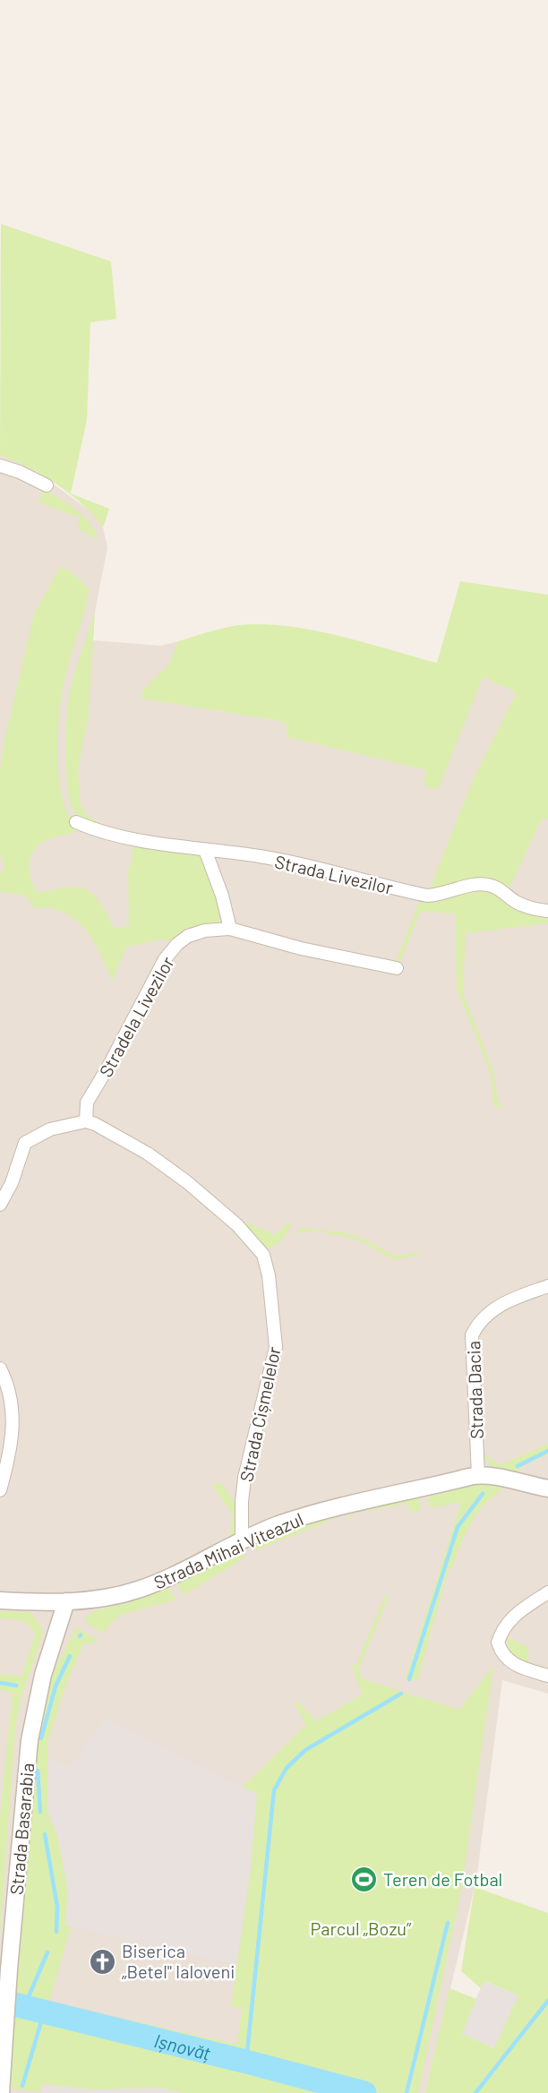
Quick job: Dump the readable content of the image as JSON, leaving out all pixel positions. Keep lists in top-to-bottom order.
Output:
{
  "streets": {
    "street": [
      "Strada Livezilor",
      "Stradela Livezilor",
      "Strada Dacia",
      "Strada Cișmelelor",
      "Strada Mihai Viteazul",
      "Strada Basarabia"
    ]
  },
  "crossings": [
    ["Stradela Livezilor", "Strada Cișmelelor"],
    ["Strada Dacia", "Strada Mihai Viteazul"],
    ["Strada Cișmelelor", "Strada Mihai Viteazul"],
    ["Strada Mihai Viteazul", "Strada Basarabia"]
  ],
  "water": ["Ișnovăț"],
  "parks": ["Parcul „Bozu”"],
  "places": {
    "sports": ["Teren de Fotbal"],
    "church": ["Biserica „Betel\" Ialoveni"]
  }
}
